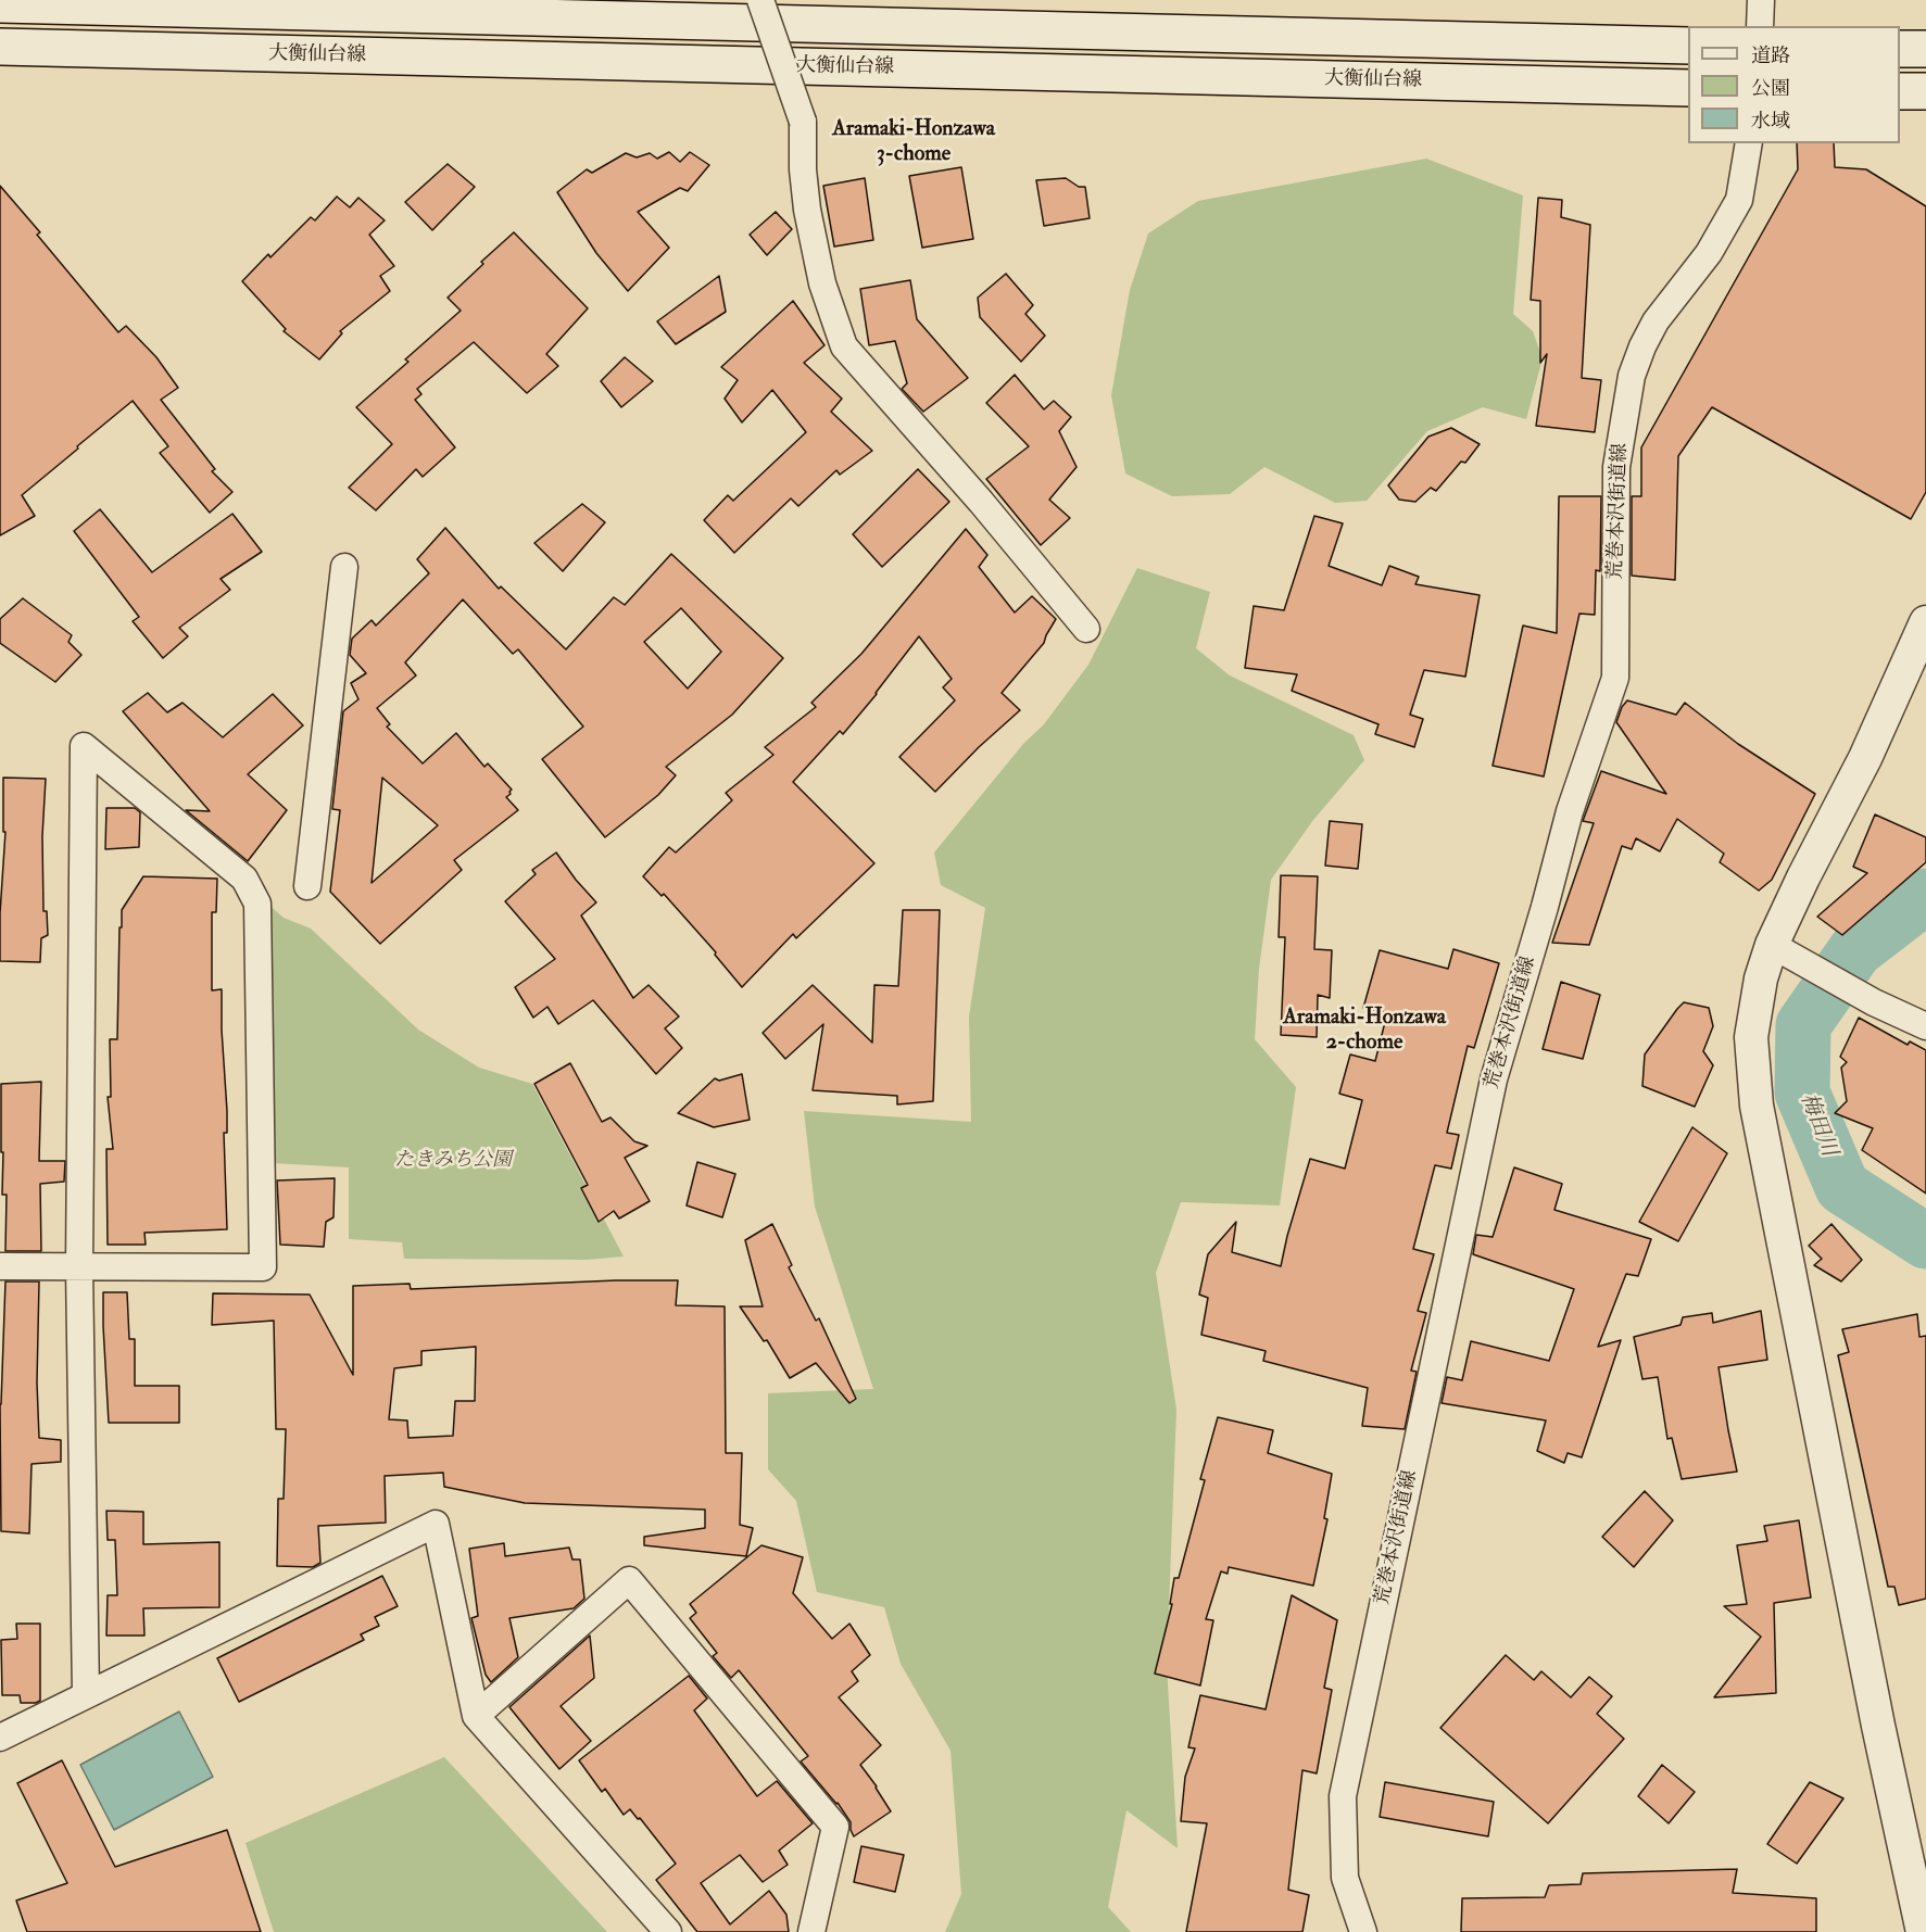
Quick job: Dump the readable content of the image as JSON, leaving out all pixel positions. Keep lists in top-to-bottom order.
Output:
{
  "streets": {
    "main road": ["大衡仙台線"],
    "street": ["荒巻本沢街道線"]
  },
  "districts": ["Aramaki-Honzawa 3-chome", "Aramaki-Honzawa 2-chome"],
  "water": ["梅田川"],
  "parks": ["たきみち公園"],
  "legend": ["道路", "公園", "水域"]
}
